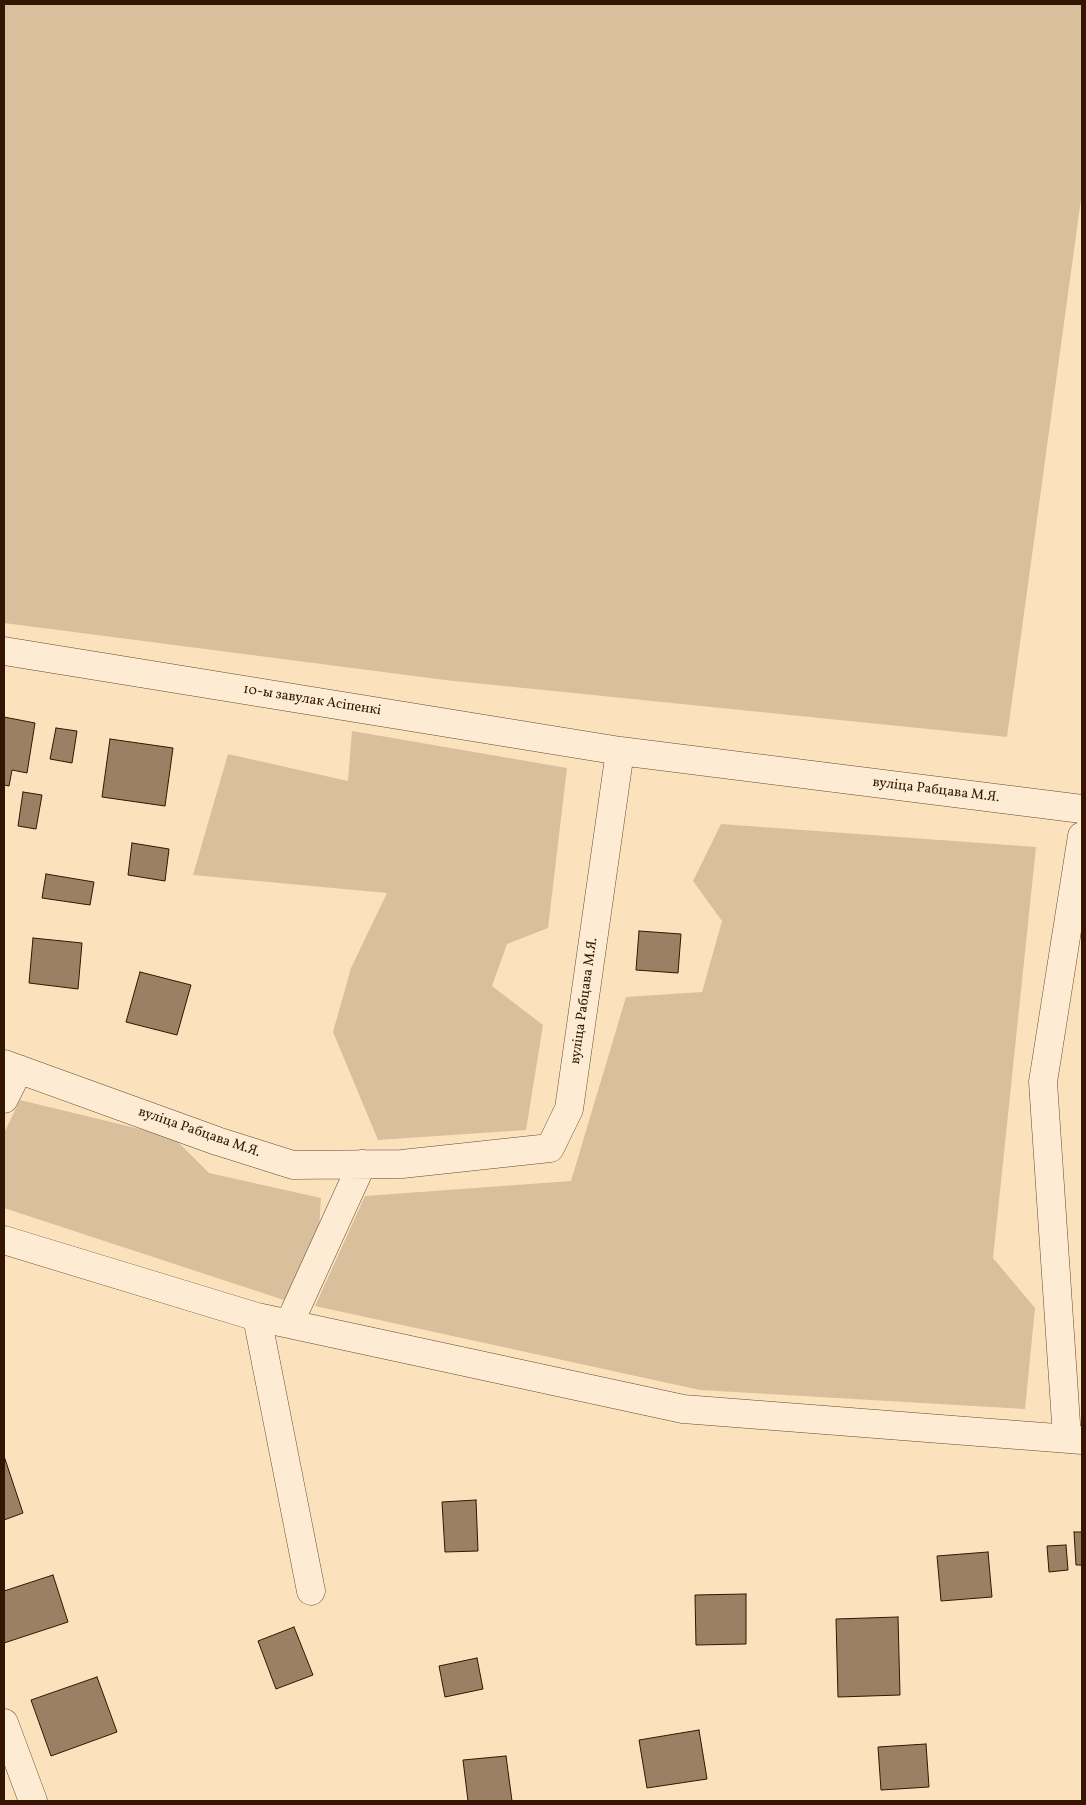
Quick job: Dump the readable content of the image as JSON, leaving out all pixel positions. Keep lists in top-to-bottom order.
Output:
{
  "streets": {
    "street": ["10-ы завулак Асіпенкі", "вуліца Рабцава М.Я."]
  },
  "crossings": [
    ["10-ы завулак Асіпенкі", "вуліца Рабцава М.Я."]
  ]
}
